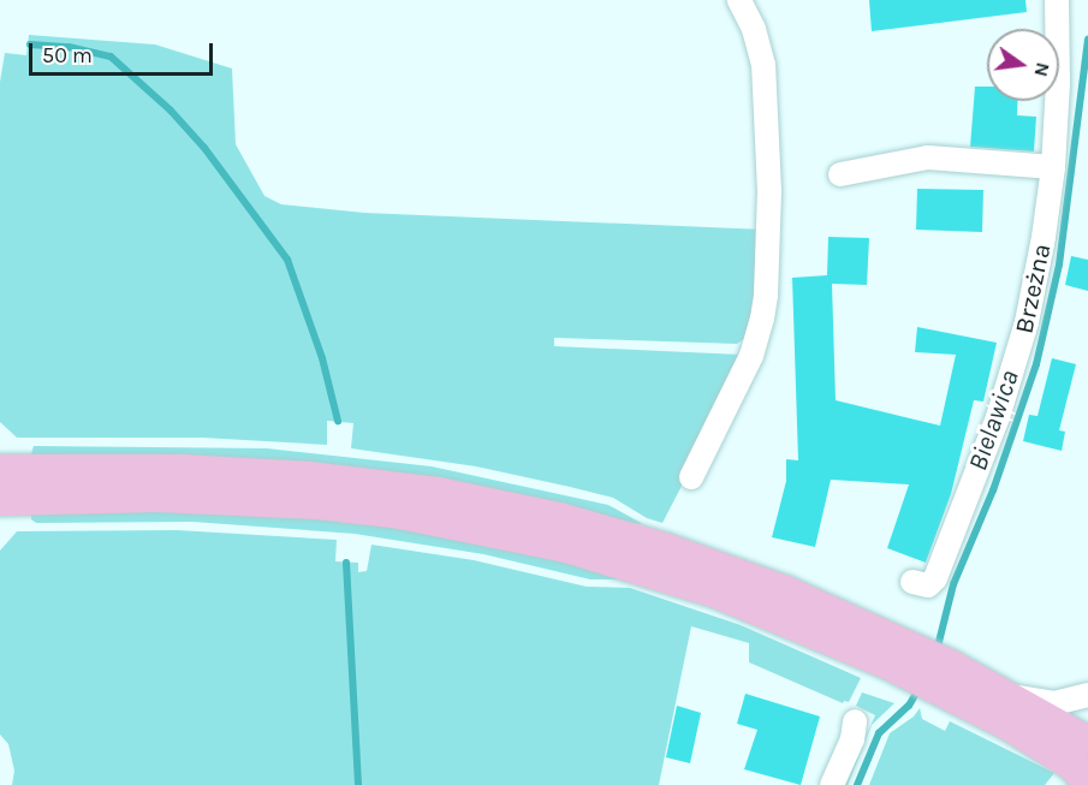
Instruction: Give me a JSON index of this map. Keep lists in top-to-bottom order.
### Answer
{
  "streets": {
    "street": ["Brzeżna"]
  },
  "water": ["Bielawica"],
  "scale_bar": "50 m",
  "north": "right"
}
